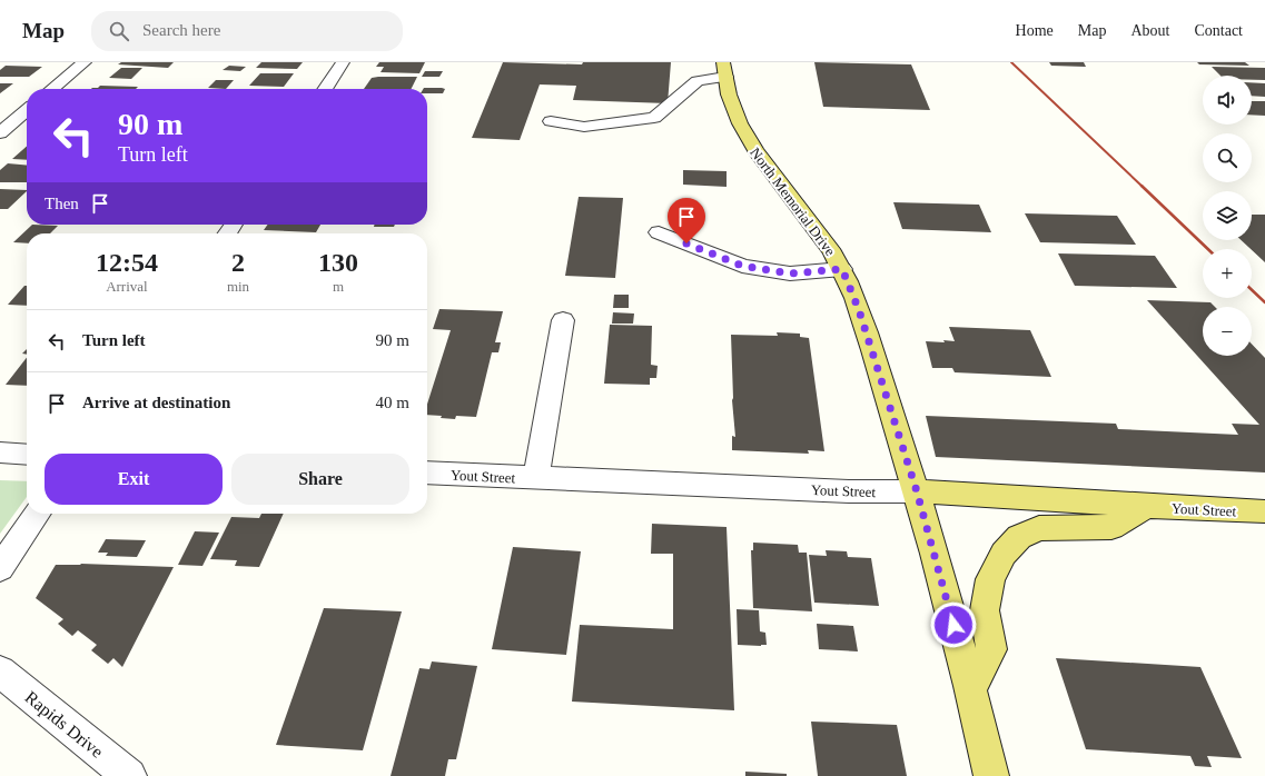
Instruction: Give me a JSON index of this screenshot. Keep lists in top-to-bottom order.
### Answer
{
  "streets": {
    "main road": ["North Memorial Drive", "Yout Street"],
    "street": ["Rapids Drive"]
  },
  "crossings": [
    ["North Memorial Drive", "Yout Street"]
  ],
  "page": {
    "header": "Map",
    "search": "Search here",
    "nav": [
      "Home",
      "Map",
      "About",
      "Contact"
    ],
    "map_buttons": ["+", "−"],
    "turn": ["90 m", "Turn left"],
    "then": "Then",
    "eta": [
      "12:54",
      "Arrival",
      "2",
      "min",
      "130",
      "m"
    ],
    "list": [
      {
        "name": "Turn left",
        "value": "90 m"
      },
      {
        "name": "Arrive at destination",
        "value": "40 m"
      }
    ],
    "buttons": ["Exit", "Share"]
  }
}
